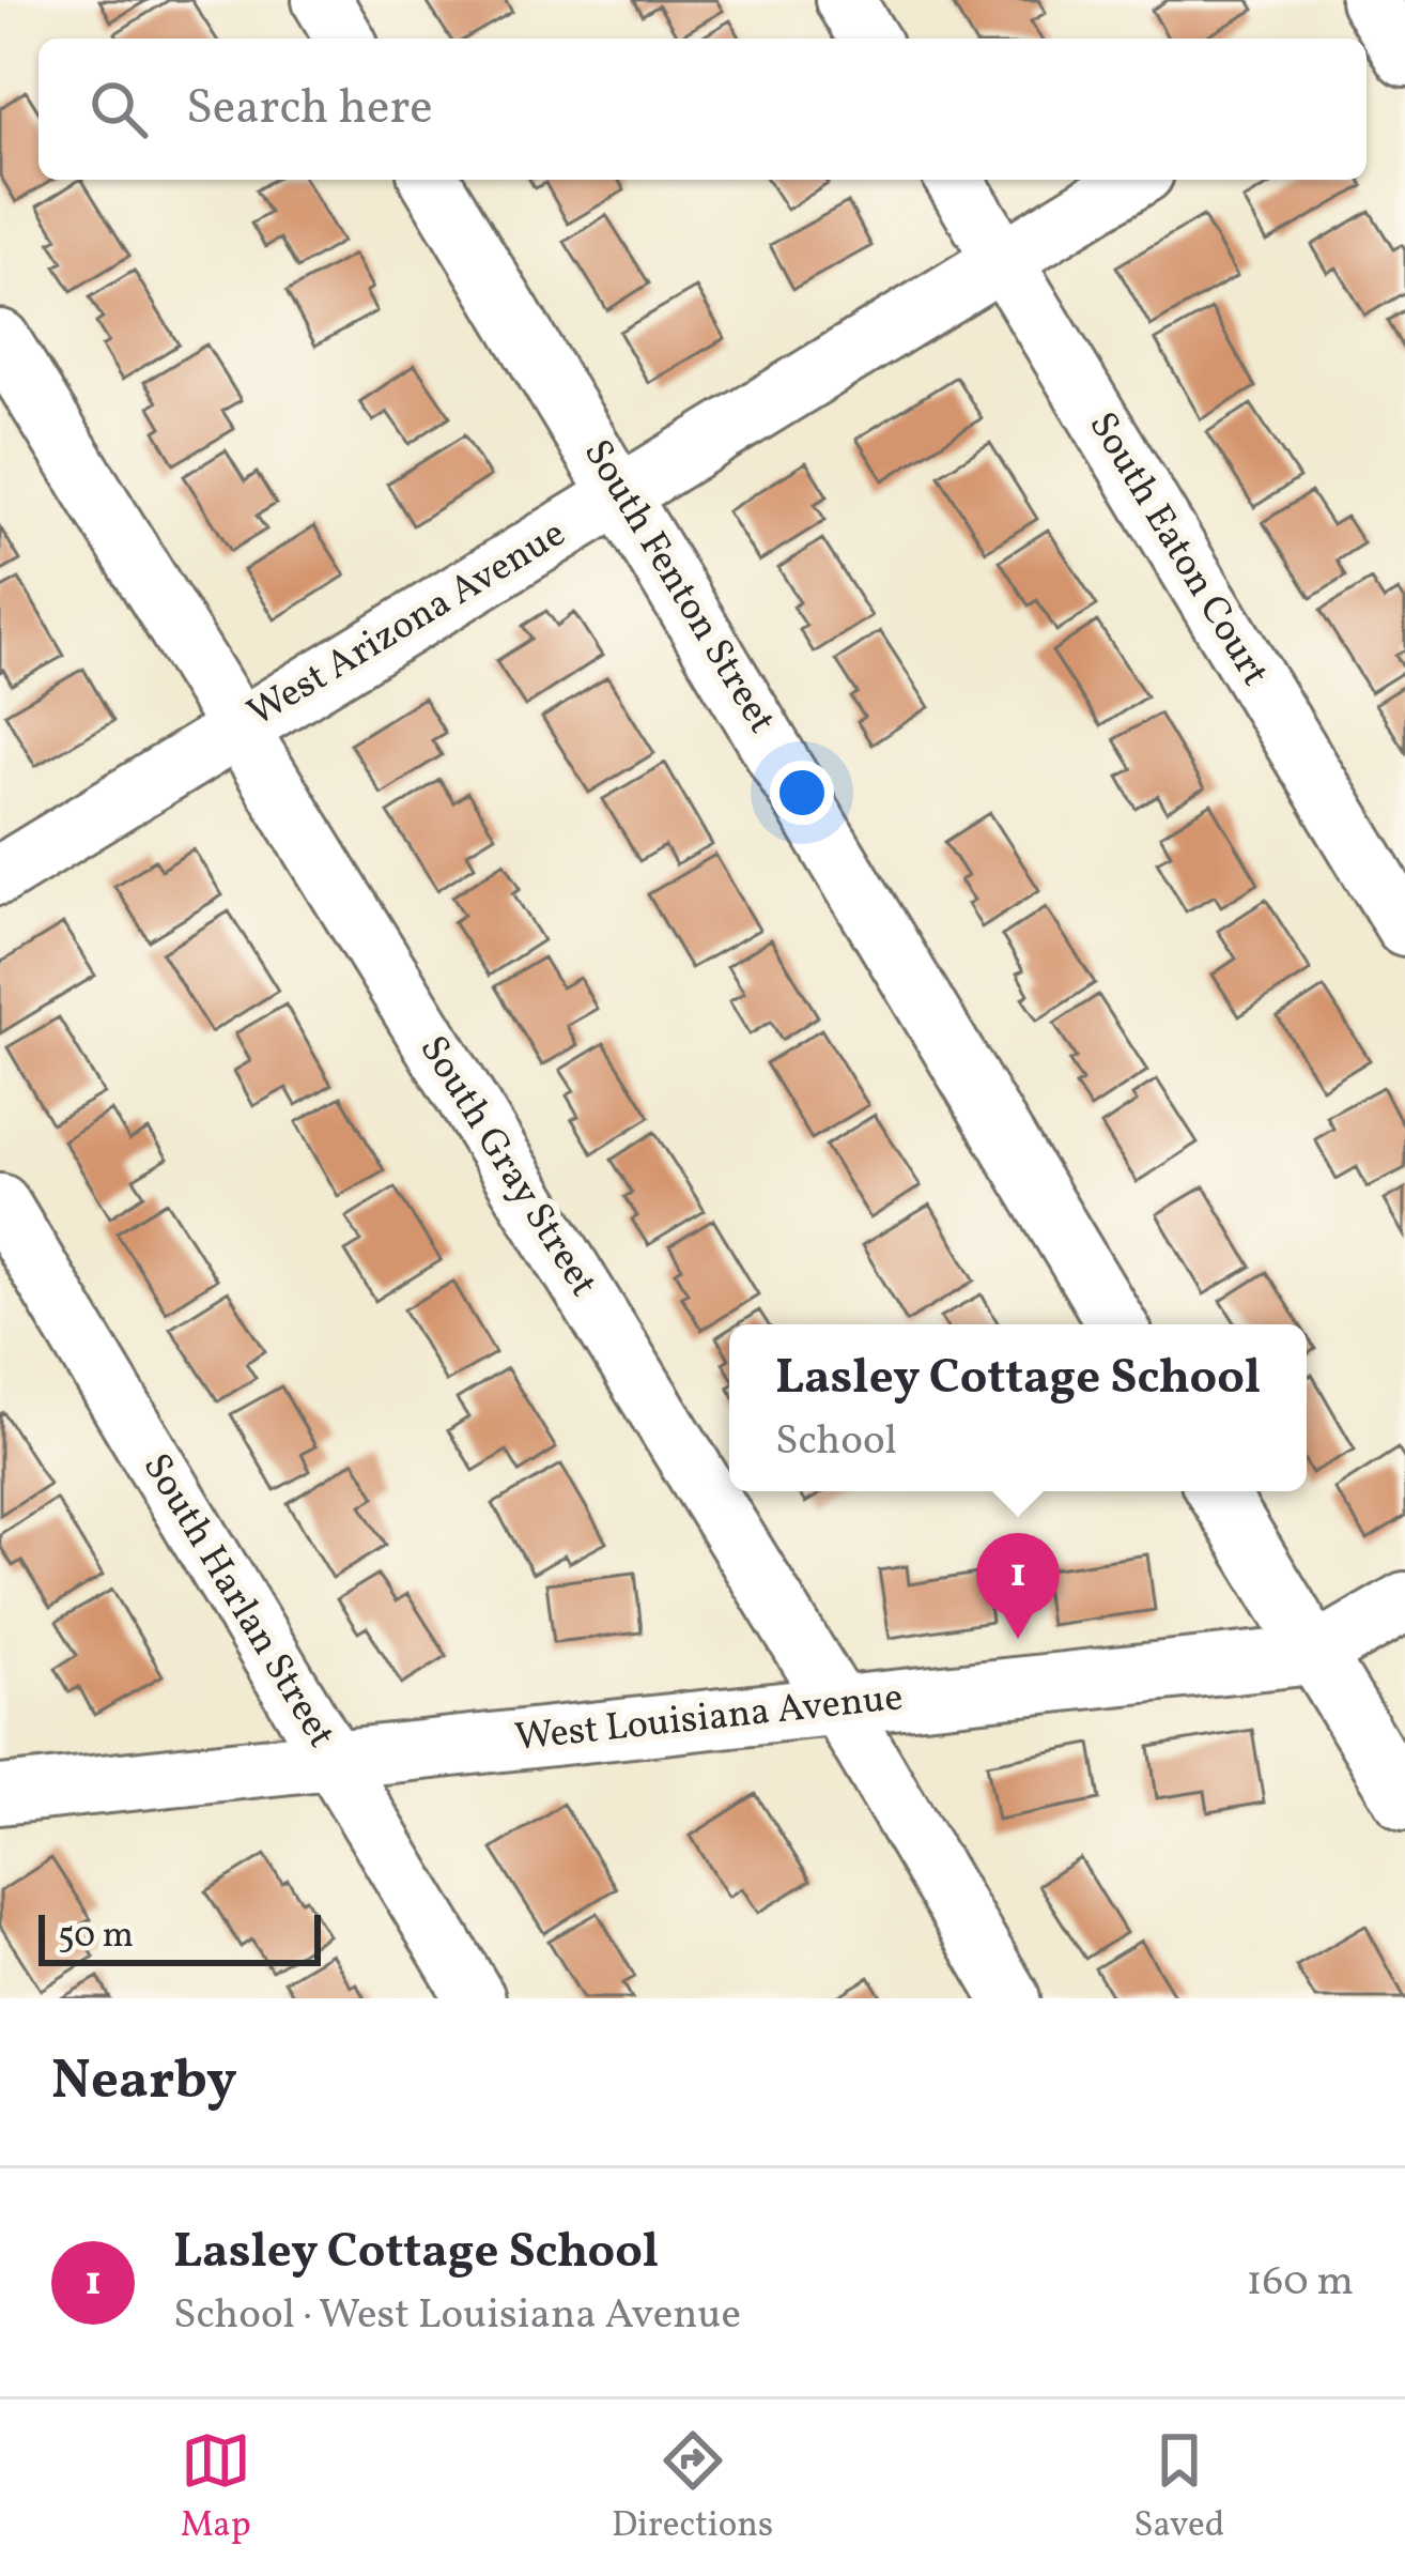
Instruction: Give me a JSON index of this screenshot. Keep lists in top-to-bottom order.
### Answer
{
  "streets": {
    "street": [
      "South Eaton Court",
      "South Fenton Street",
      "West Arizona Avenue",
      "South Gray Street",
      "South Harlan Street",
      "West Louisiana Avenue"
    ]
  },
  "crossings": [
    ["South Eaton Court", "West Arizona Avenue"],
    ["South Fenton Street", "West Arizona Avenue"],
    ["West Arizona Avenue", "South Gray Street"],
    ["South Gray Street", "West Louisiana Avenue"],
    ["South Harlan Street", "West Louisiana Avenue"]
  ],
  "scale_bar": "50 m",
  "page": {
    "search": "Search here",
    "popup": ["Lasley Cottage School", "School"],
    "pins": "1",
    "scale": "50 m",
    "heading": "Nearby",
    "list": [
      {
        "mark": "1",
        "name": "Lasley Cottage School",
        "note": "School · West Louisiana Avenue",
        "value": "160 m"
      }
    ],
    "nav": ["Map", "Directions", "Saved"]
  }
}
